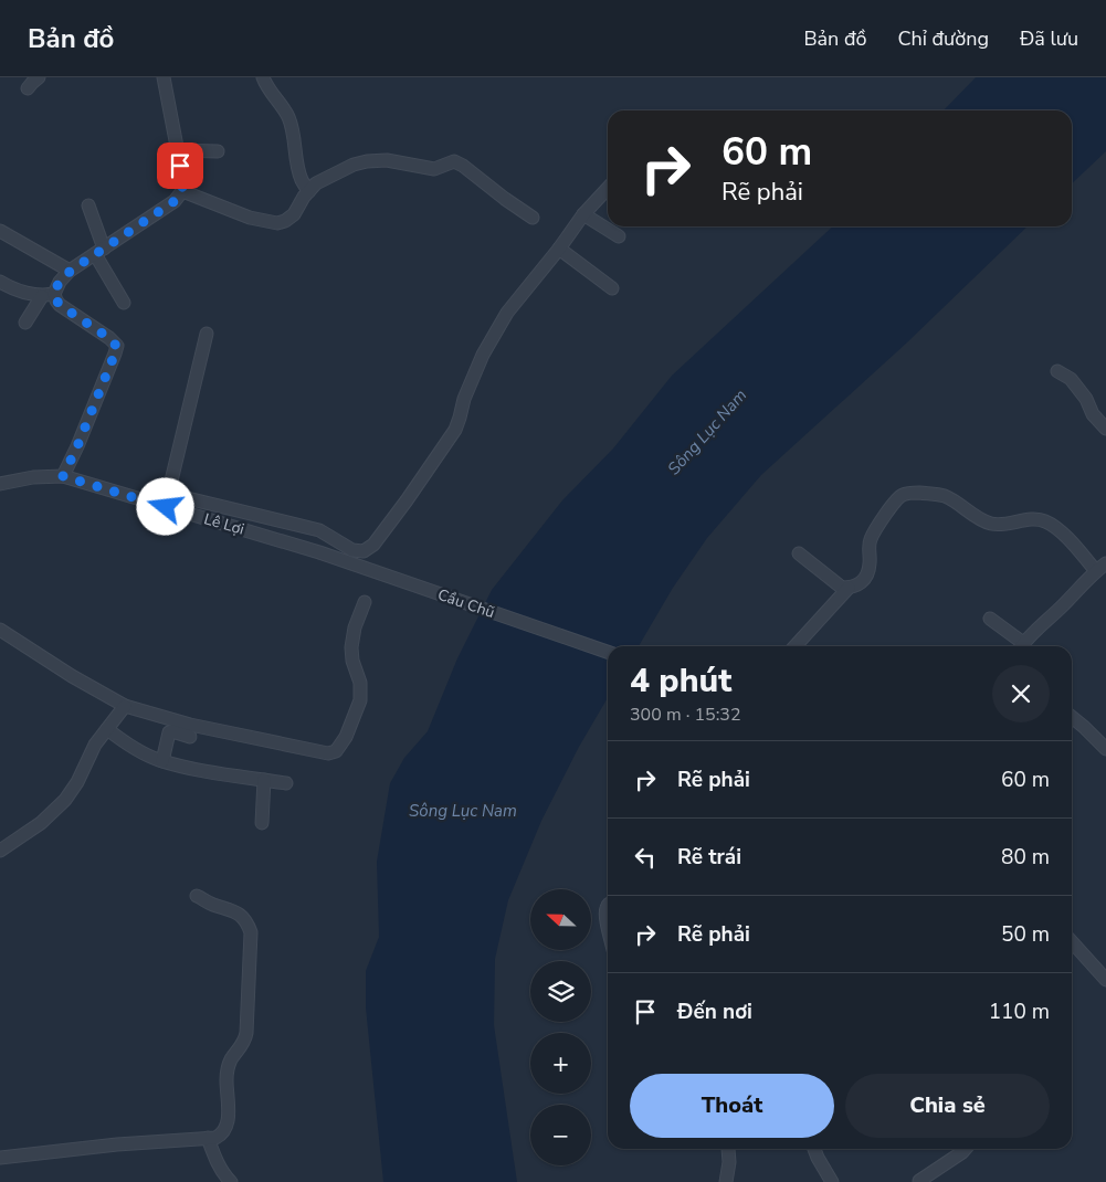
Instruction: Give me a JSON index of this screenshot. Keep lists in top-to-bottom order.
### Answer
{
  "streets": {
    "street": ["Lê Lợi", "Cầu Chũ"]
  },
  "crossings": [
    ["Lê Lợi", "Cầu Chũ"]
  ],
  "water": ["Sông Lục Nam"],
  "north": "left",
  "page": {
    "header": "Bản đồ",
    "nav": ["Bản đồ", "Chỉ đường", "Đã lưu"],
    "turn": ["60 m", "Rẽ phải"],
    "heading": ["4 phút", "300 m · 15:32"],
    "list": [
      {
        "name": "Rẽ phải",
        "value": "60 m"
      },
      {
        "name": "Rẽ trái",
        "value": "80 m"
      },
      {
        "name": "Rẽ phải",
        "value": "50 m"
      },
      {
        "name": "Đến nơi",
        "value": "110 m"
      }
    ],
    "map_buttons": ["+", "−"],
    "buttons": ["Thoát", "Chia sẻ"]
  }
}
